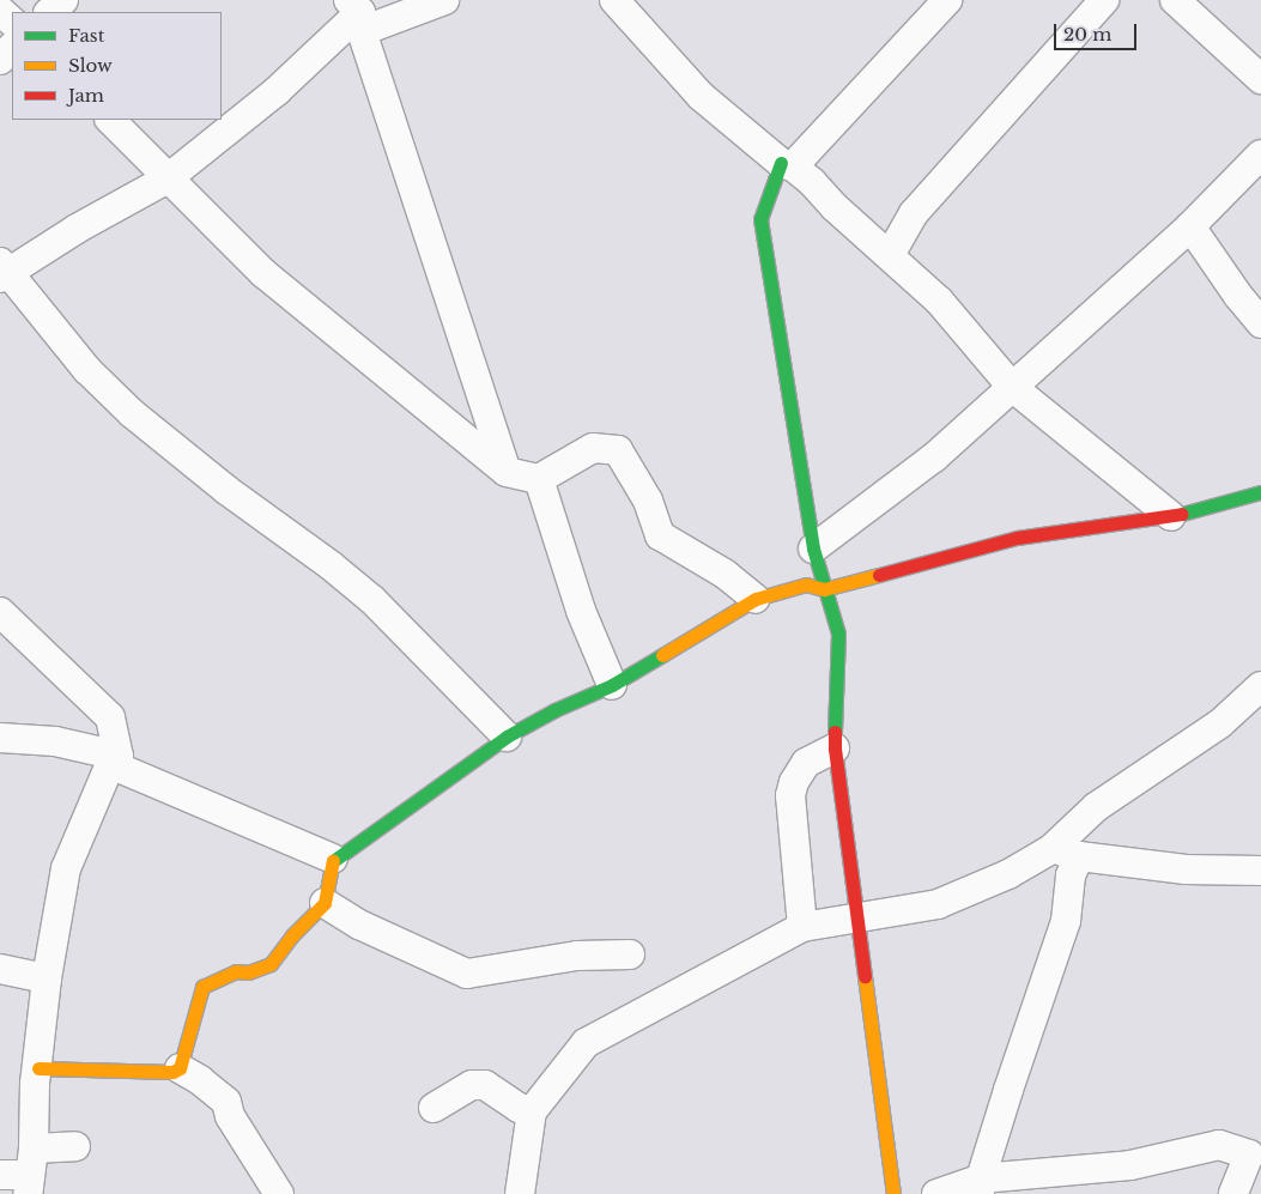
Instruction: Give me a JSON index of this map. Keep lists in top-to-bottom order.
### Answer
{
  "legend": ["Fast", "Slow", "Jam"],
  "scale_bar": "20 m"
}
